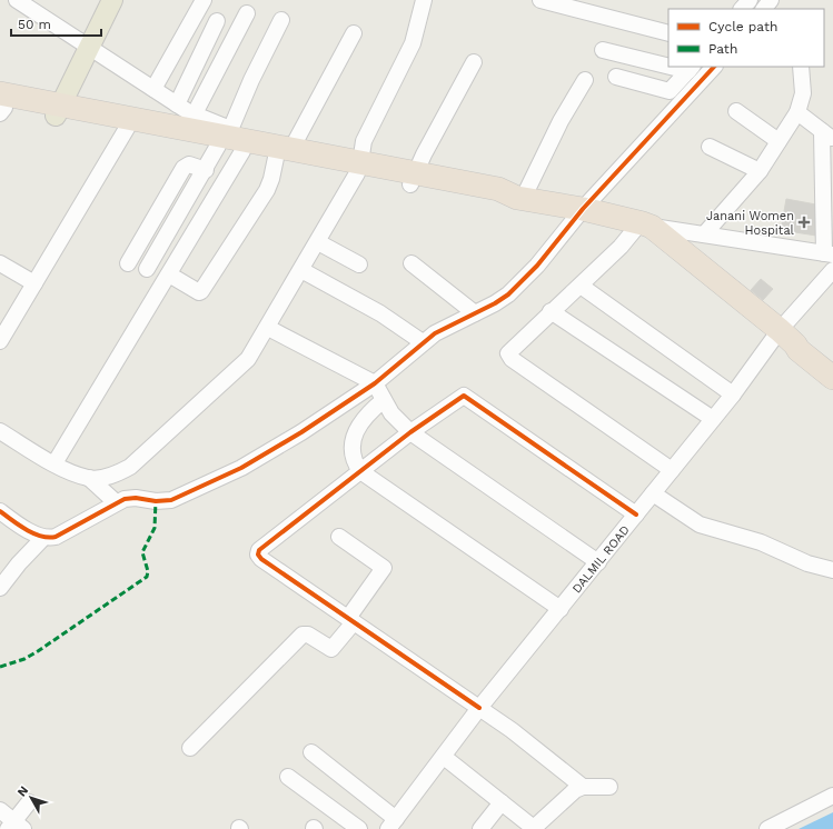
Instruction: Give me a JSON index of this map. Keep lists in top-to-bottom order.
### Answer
{
  "streets": {
    "street": ["DALMIL ROAD"]
  },
  "places": {
    "health": ["Janani Women Hospital"]
  },
  "legend": ["Cycle path", "Path"],
  "scale_bar": "50 m",
  "north": "top left"
}
